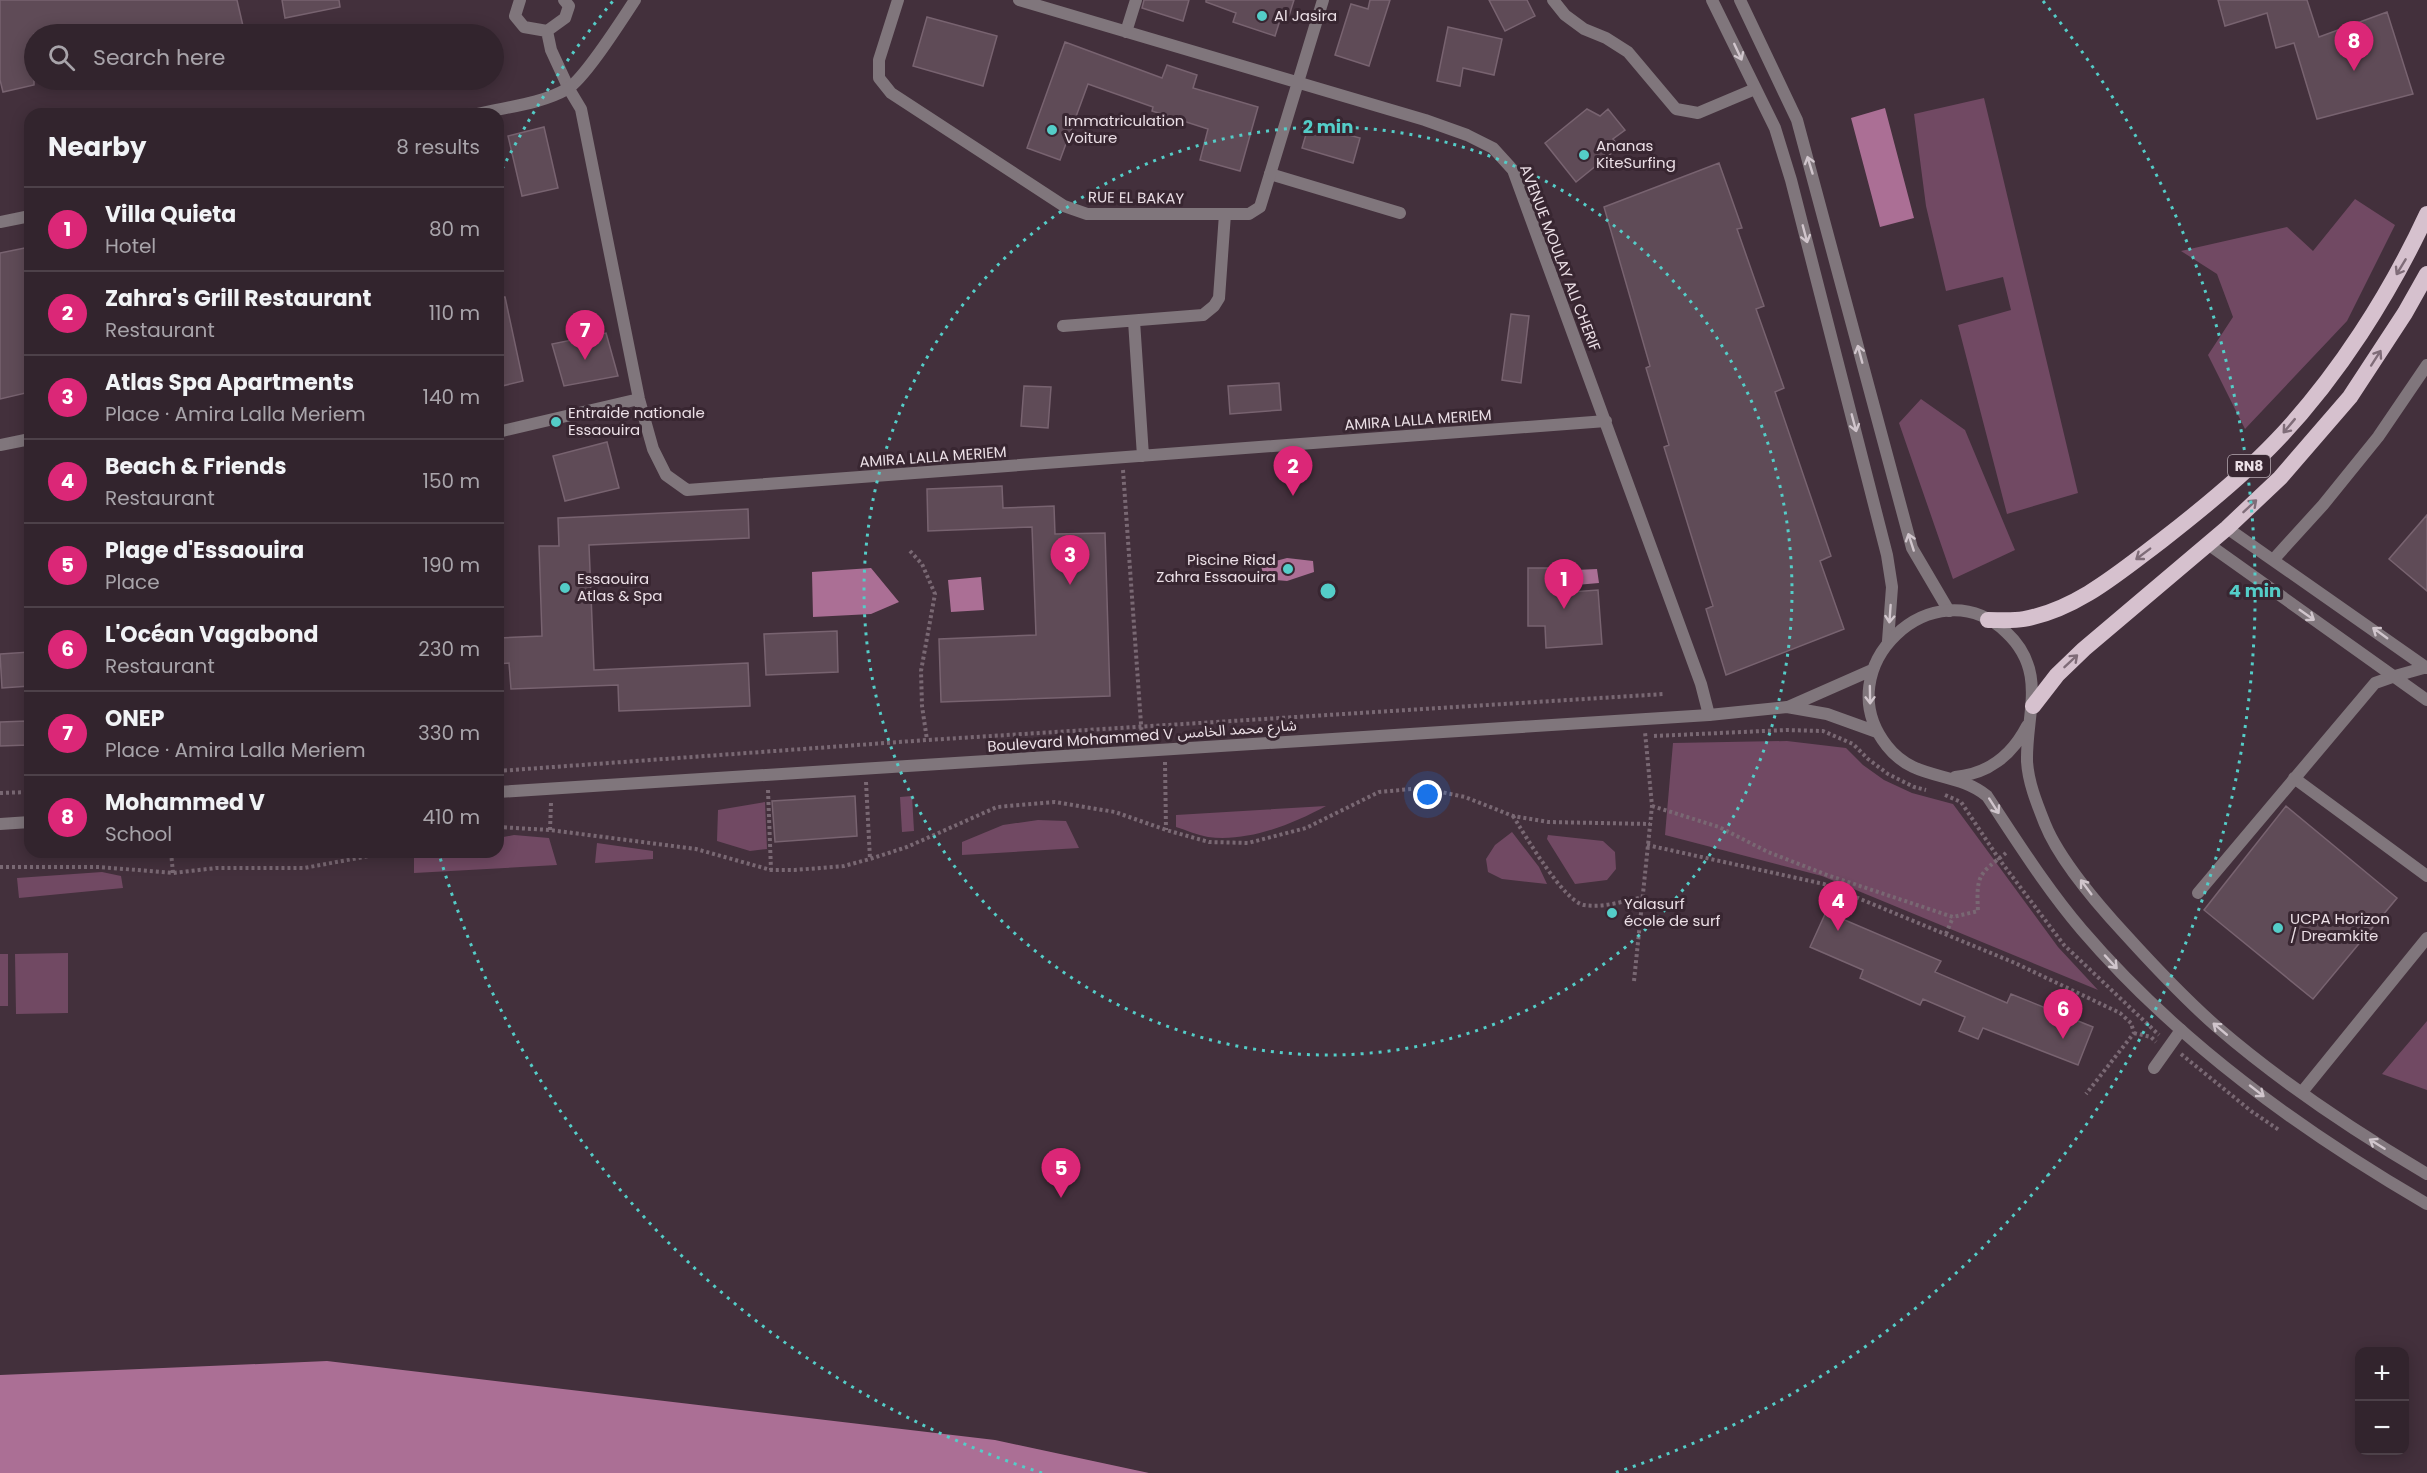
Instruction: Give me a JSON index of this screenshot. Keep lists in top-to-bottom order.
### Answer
{
  "streets": {
    "highway": ["RN8"],
    "street": [
      "RUE EL BAKAY",
      "AVENUE MOULAY ALI CHERIF",
      "AMIRA LALLA MERIEM",
      "Boulevard Mohammed V شارع محمد الخامس"
    ]
  },
  "crossings": [
    ["RUE EL BAKAY", "AVENUE MOULAY ALI CHERIF"],
    ["AVENUE MOULAY ALI CHERIF", "AMIRA LALLA MERIEM"],
    ["AVENUE MOULAY ALI CHERIF", "Boulevard Mohammed V شارع محمد الخامس"]
  ],
  "places": [
    "Al Jasira",
    "Immatriculation Voiture",
    "Ananas KiteSurfing",
    "Entraide nationale Essaouira",
    "Piscine Riad Zahra Essaouira",
    "Essaouira Atlas & Spa",
    "Yalasurf école de surf",
    "UCPA Horizon / Dreamkite"
  ],
  "page": {
    "pins": [
      "8",
      "7",
      "2",
      "3",
      "1",
      "4",
      "6",
      "5"
    ],
    "search": "Search here",
    "heading": ["Nearby", "8 results"],
    "list": [
      {
        "mark": "1",
        "name": "Villa Quieta",
        "note": "Hotel",
        "value": "80 m"
      },
      {
        "mark": "2",
        "name": "Zahra's Grill Restaurant",
        "note": "Restaurant",
        "value": "110 m"
      },
      {
        "mark": "3",
        "name": "Atlas Spa Apartments",
        "note": "Place · Amira Lalla Meriem",
        "value": "140 m"
      },
      {
        "mark": "4",
        "name": "Beach & Friends",
        "note": "Restaurant",
        "value": "150 m"
      },
      {
        "mark": "5",
        "name": "Plage d'Essaouira",
        "note": "Place",
        "value": "190 m"
      },
      {
        "mark": "6",
        "name": "L'Océan Vagabond",
        "note": "Restaurant",
        "value": "230 m"
      },
      {
        "mark": "7",
        "name": "ONEP",
        "note": "Place · Amira Lalla Meriem",
        "value": "330 m"
      },
      {
        "mark": "8",
        "name": "Mohammed V",
        "note": "School",
        "value": "410 m"
      }
    ],
    "map_buttons": ["+", "−"]
  },
  "rings": ["2 min", "4 min"]
}
